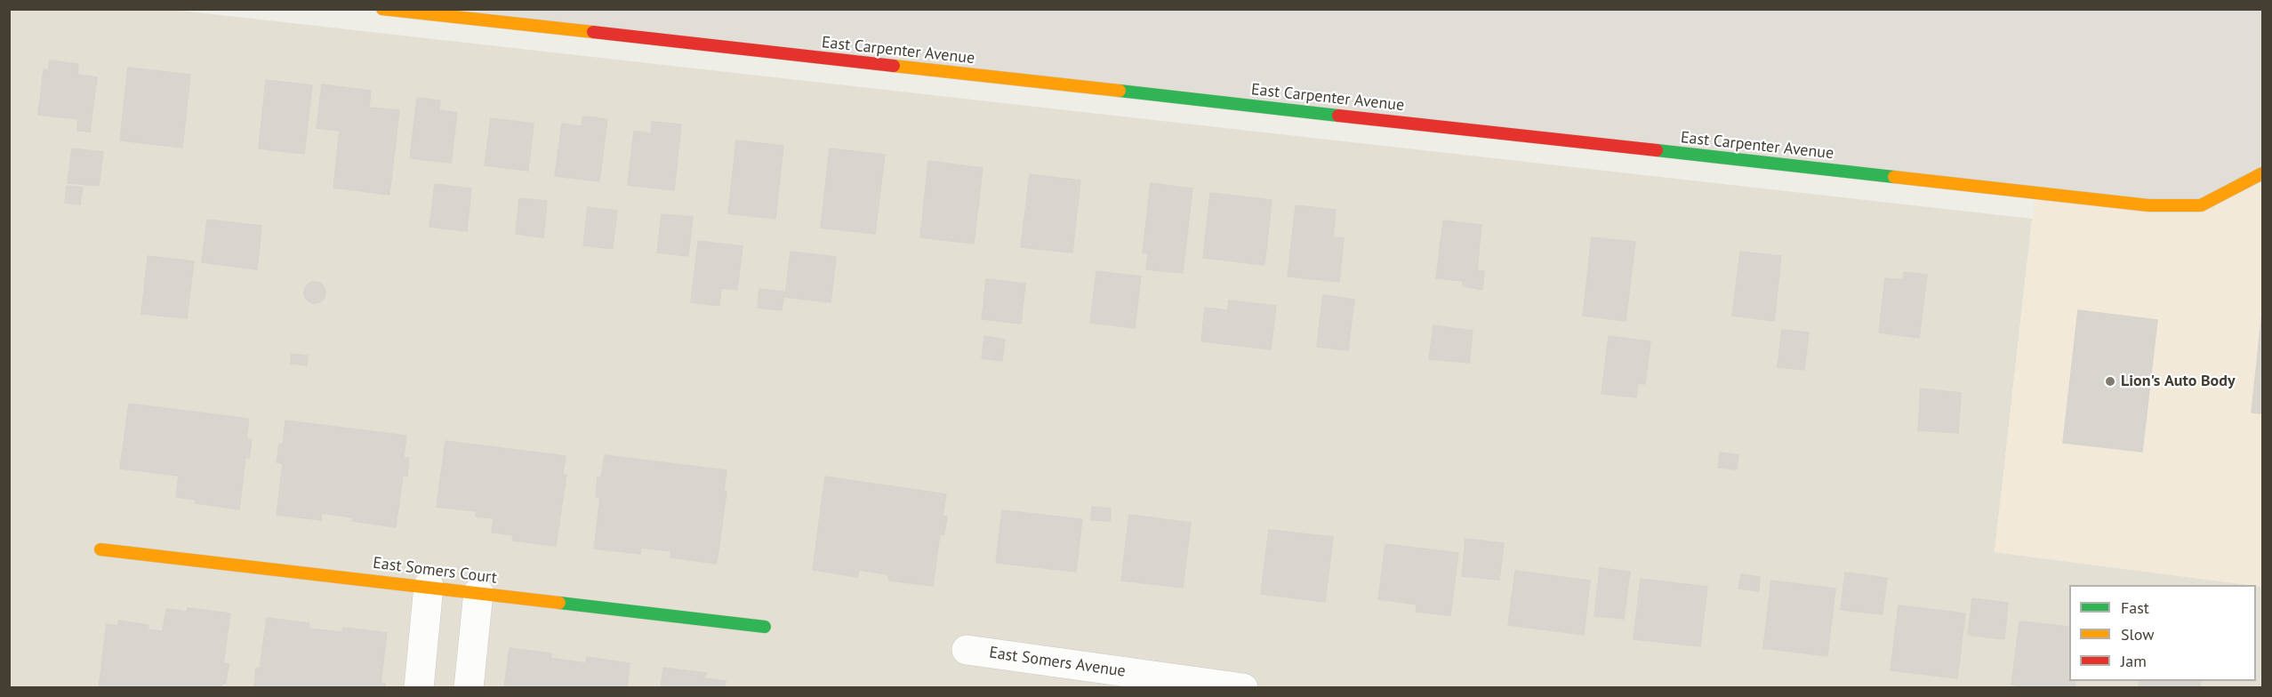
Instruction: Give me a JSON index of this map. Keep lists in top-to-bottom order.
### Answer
{
  "streets": {
    "street": ["East Carpenter Avenue", "East Somers Court", "East Somers Avenue"]
  },
  "places": ["Lion's Auto Body"],
  "legend": ["Fast", "Slow", "Jam"]
}
